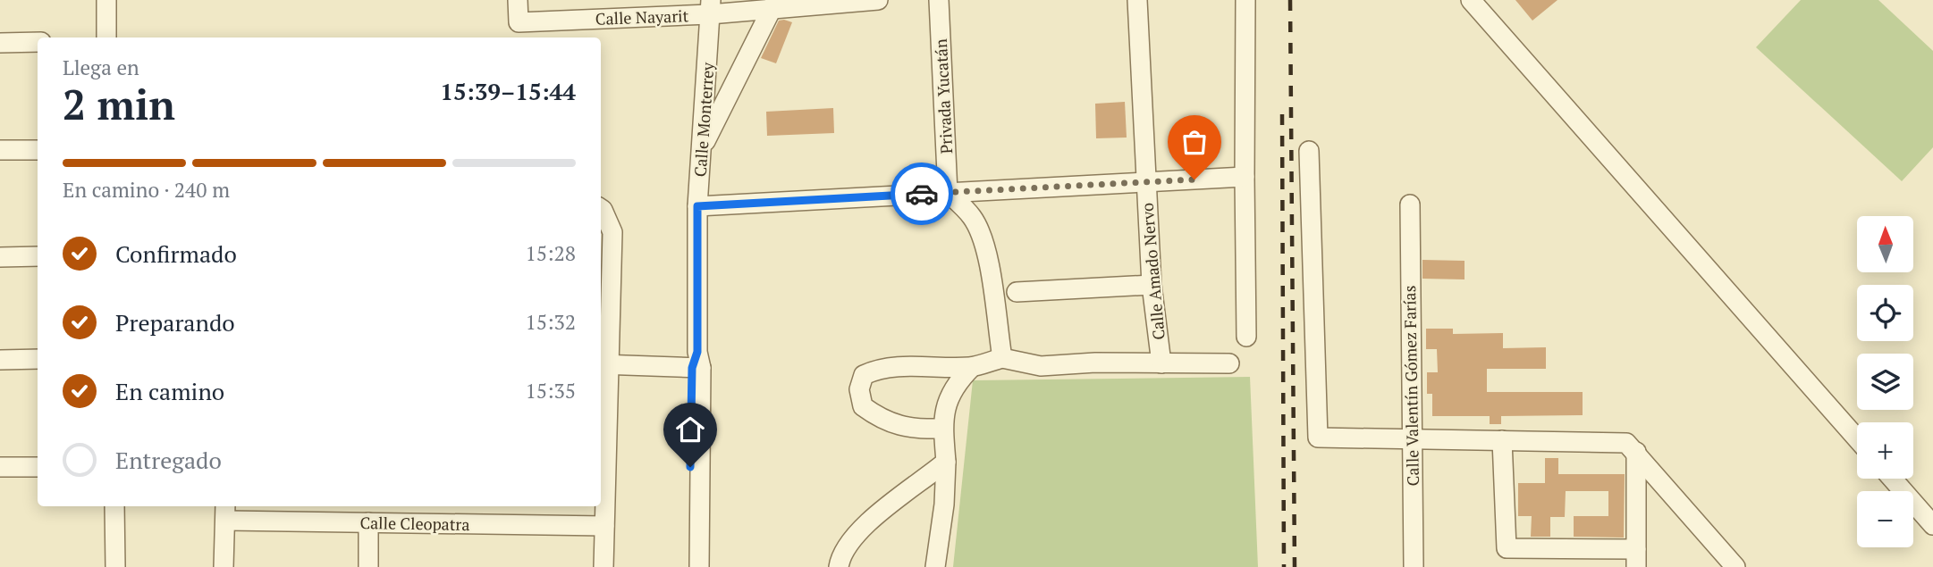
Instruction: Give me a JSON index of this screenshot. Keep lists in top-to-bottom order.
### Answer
{
  "streets": {
    "street": [
      "Calle Nayarit",
      "Privada Yucatán",
      "Calle Monterrey",
      "Calle Amado Nervo",
      "Calle Valentín Gómez Farías",
      "Calle Cleopatra"
    ]
  },
  "crossings": [
    ["Calle Nayarit", "Calle Monterrey"]
  ],
  "north": "top",
  "page": {
    "heading": ["2 min", "Llega en", "15:39–15:44"],
    "bar": "En camino · 240 m",
    "map_buttons": ["+", "−"],
    "list": [
      ["Confirmado", "15:28"],
      ["Preparando", "15:32"],
      ["En camino", "15:35"],
      "Entregado"
    ]
  }
}
